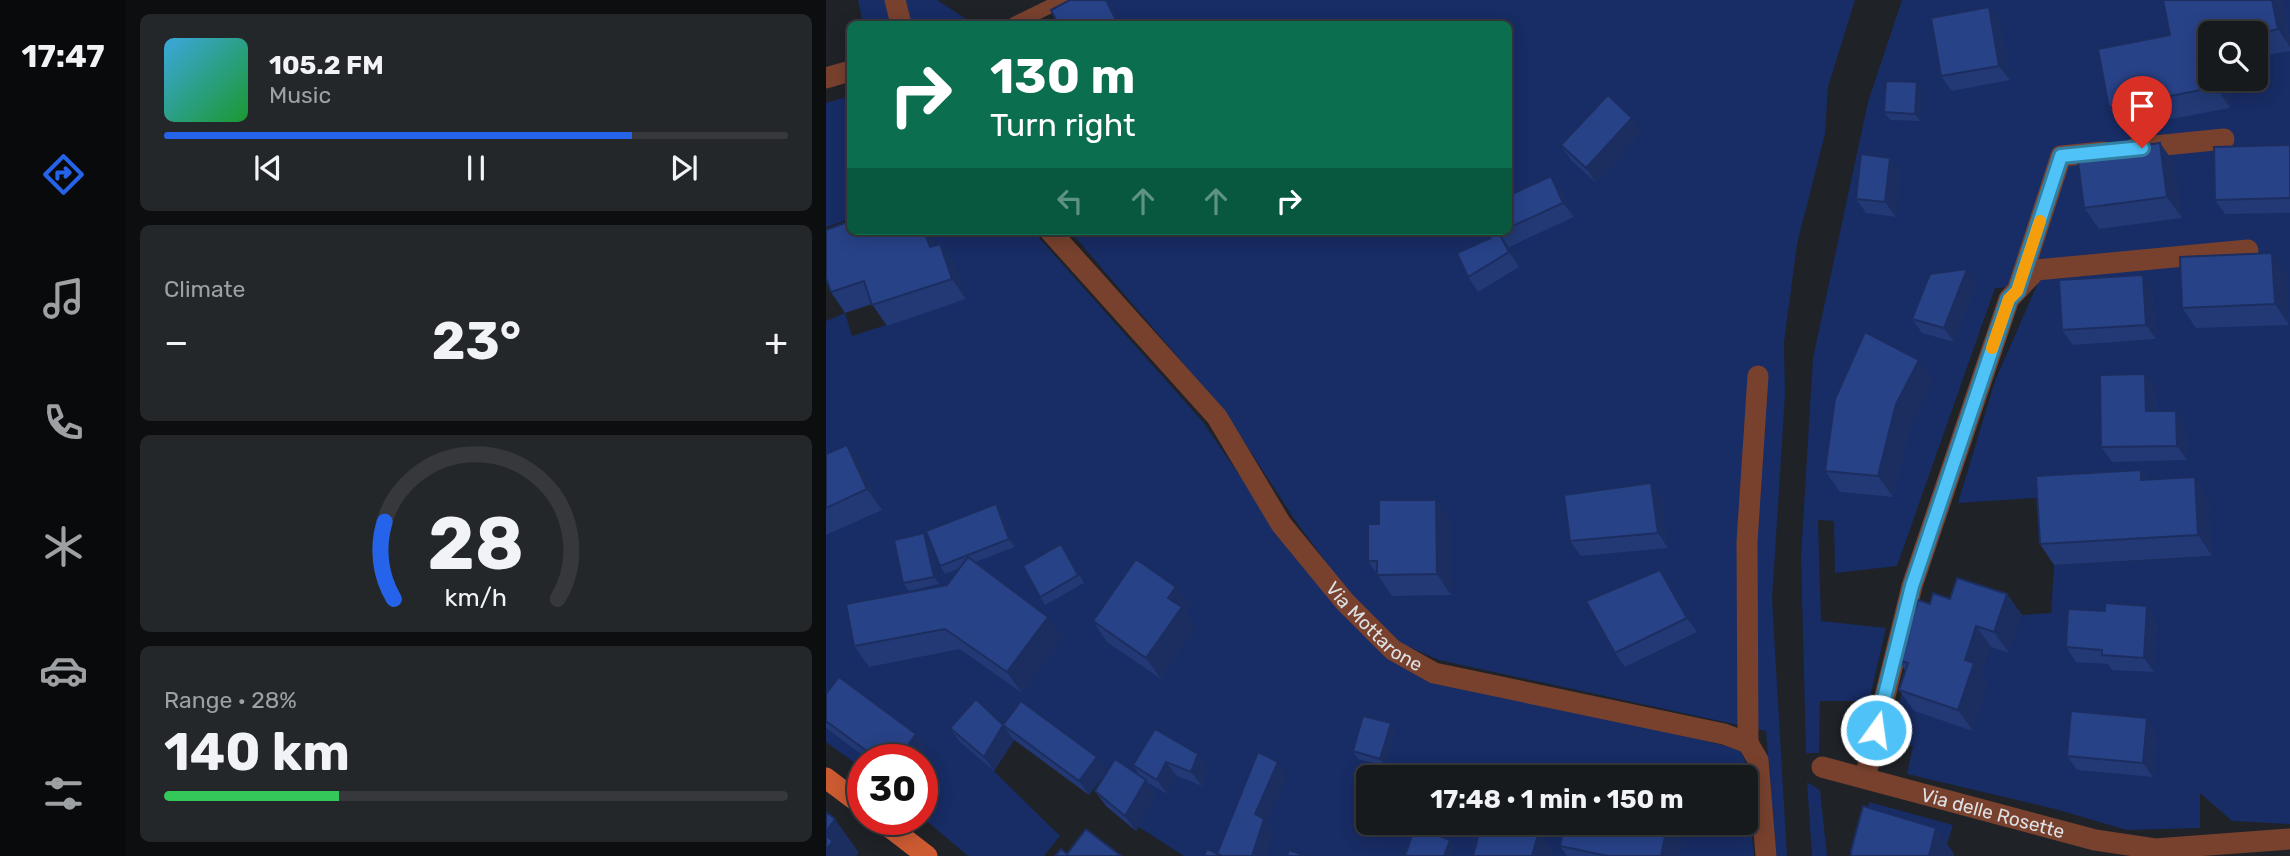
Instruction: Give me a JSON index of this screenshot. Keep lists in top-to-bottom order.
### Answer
{
  "streets": {
    "street": ["Via Mottarone", "Via delle Rosette"]
  },
  "page": {
    "tabs": "17:47",
    "turn": ["130 m", "Turn right"],
    "song": ["105.2 FM", "Music"],
    "tile": [
      "Climate",
      ["Range · 28%", "140 km"]
    ],
    "heat": ["−", "23°", "+"],
    "limit": "30",
    "trip": "17:48 · 1 min · 150 m",
    "gauge": ["28", "km/h"]
  }
}
